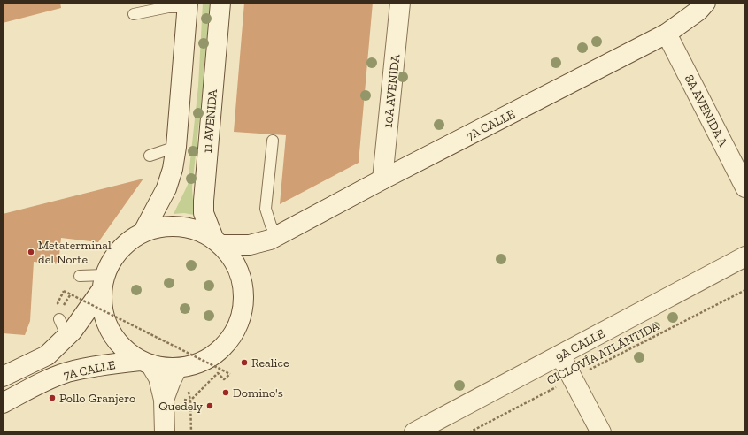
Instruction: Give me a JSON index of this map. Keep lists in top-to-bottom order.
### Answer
{
  "streets": {
    "main road": [
      "10A AVENIDA",
      "8A AVENIDA A",
      "11 AVENIDA",
      "7A CALLE",
      "9A CALLE"
    ],
    "path": ["CICLOVÍA ATLÁNTIDA"]
  },
  "crossings": [
    ["10A AVENIDA", "7A CALLE"],
    ["8A AVENIDA A", "7A CALLE"],
    ["11 AVENIDA", "7A CALLE"]
  ],
  "places": [
    "Metaterminal del Norte",
    "Realice",
    "Domino's",
    "Pollo Granjero",
    "Quedely"
  ]
}
